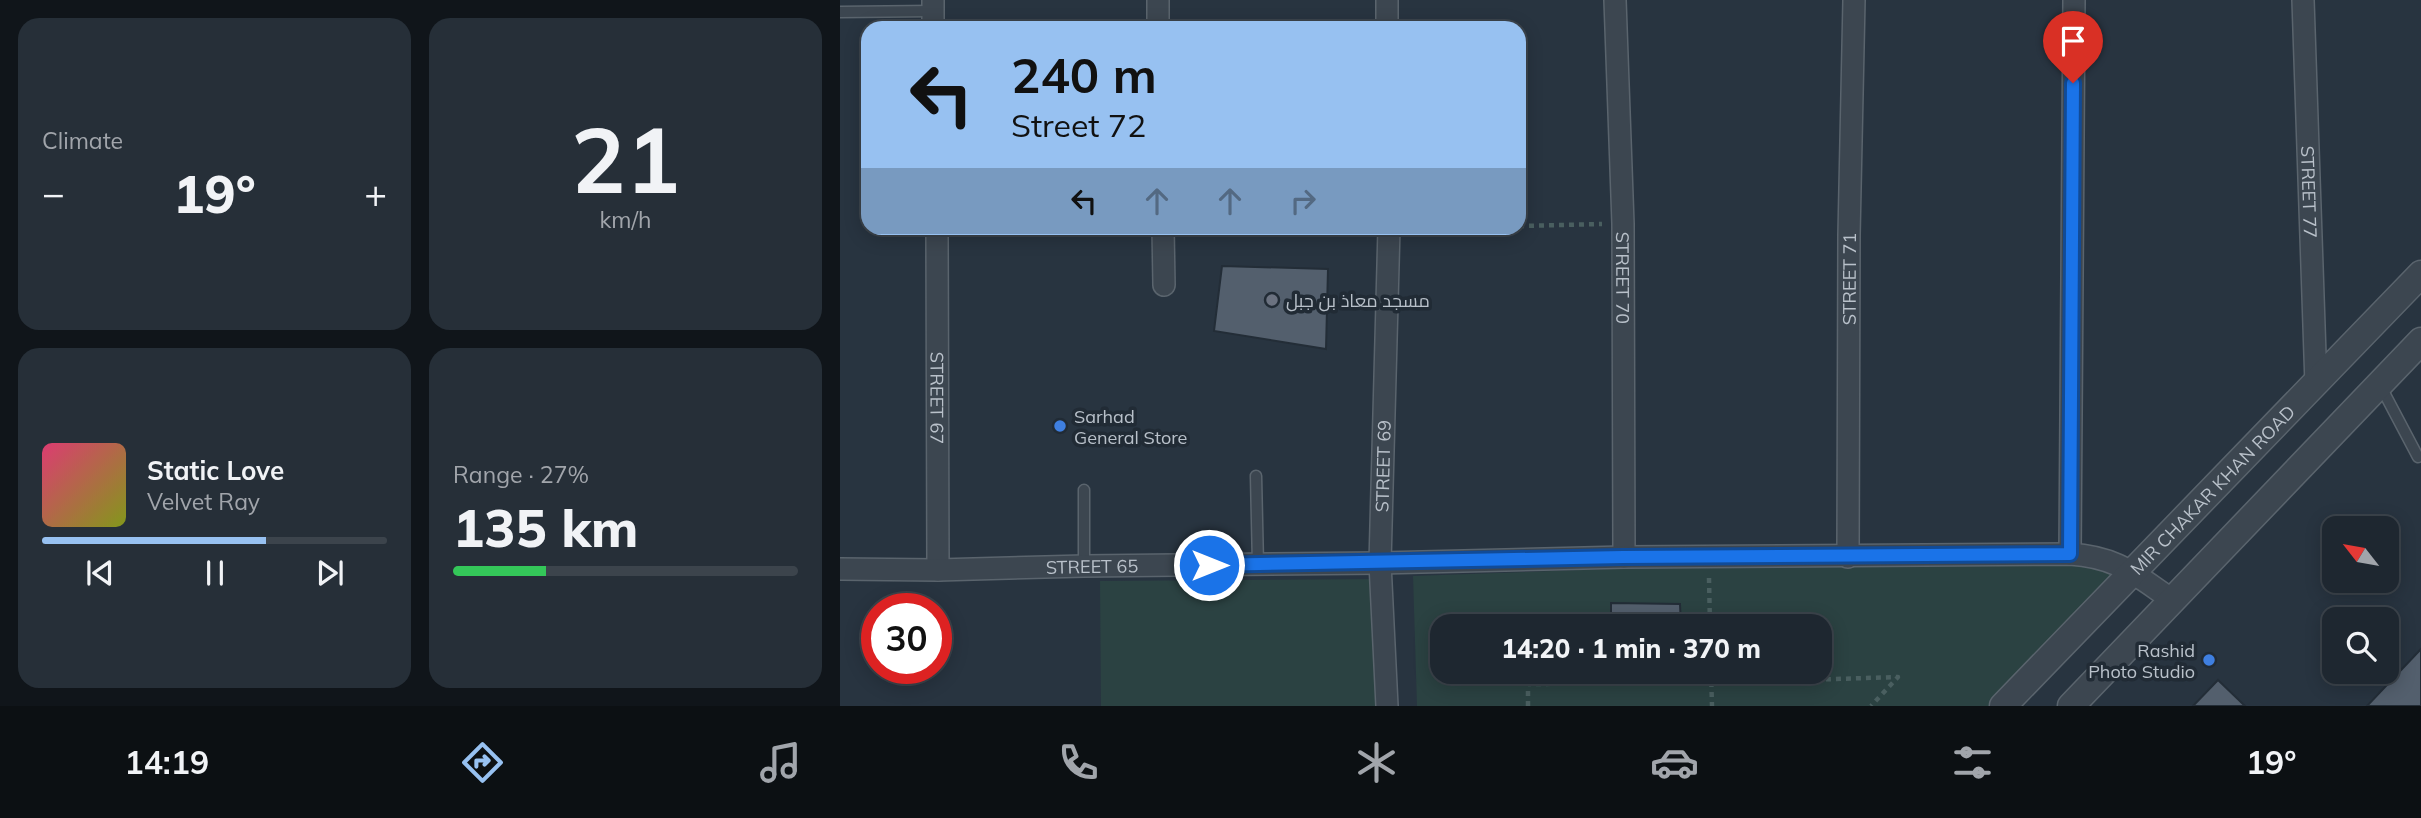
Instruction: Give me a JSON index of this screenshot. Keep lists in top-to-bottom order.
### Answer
{
  "streets": {
    "street": [
      "STREET 77",
      "STREET 70",
      "STREET 71",
      "STREET 67",
      "STREET 69",
      "MIR CHAKAR KHAN ROAD",
      "STREET 65"
    ]
  },
  "crossings": [
    ["STREET 77", "MIR CHAKAR KHAN ROAD"],
    ["STREET 70", "STREET 65"],
    ["STREET 71", "STREET 65"],
    ["STREET 67", "STREET 65"],
    ["STREET 69", "STREET 65"],
    ["MIR CHAKAR KHAN ROAD", "STREET 65"]
  ],
  "places": ["مسجد معاذ بن جبل", "Sarhad General Store", "Rashid Photo Studio"],
  "north": "top left",
  "page": {
    "tile": [
      "Climate",
      ["21", "km/h"],
      ["Range · 27%", "135 km"]
    ],
    "turn": ["240 m", "Street 72"],
    "heat": ["−", "19°", "+"],
    "song": ["Static Love", "Velvet Ray"],
    "limit": "30",
    "trip": "14:20 · 1 min · 370 m",
    "tabs": ["14:19", "19°"]
  }
}
